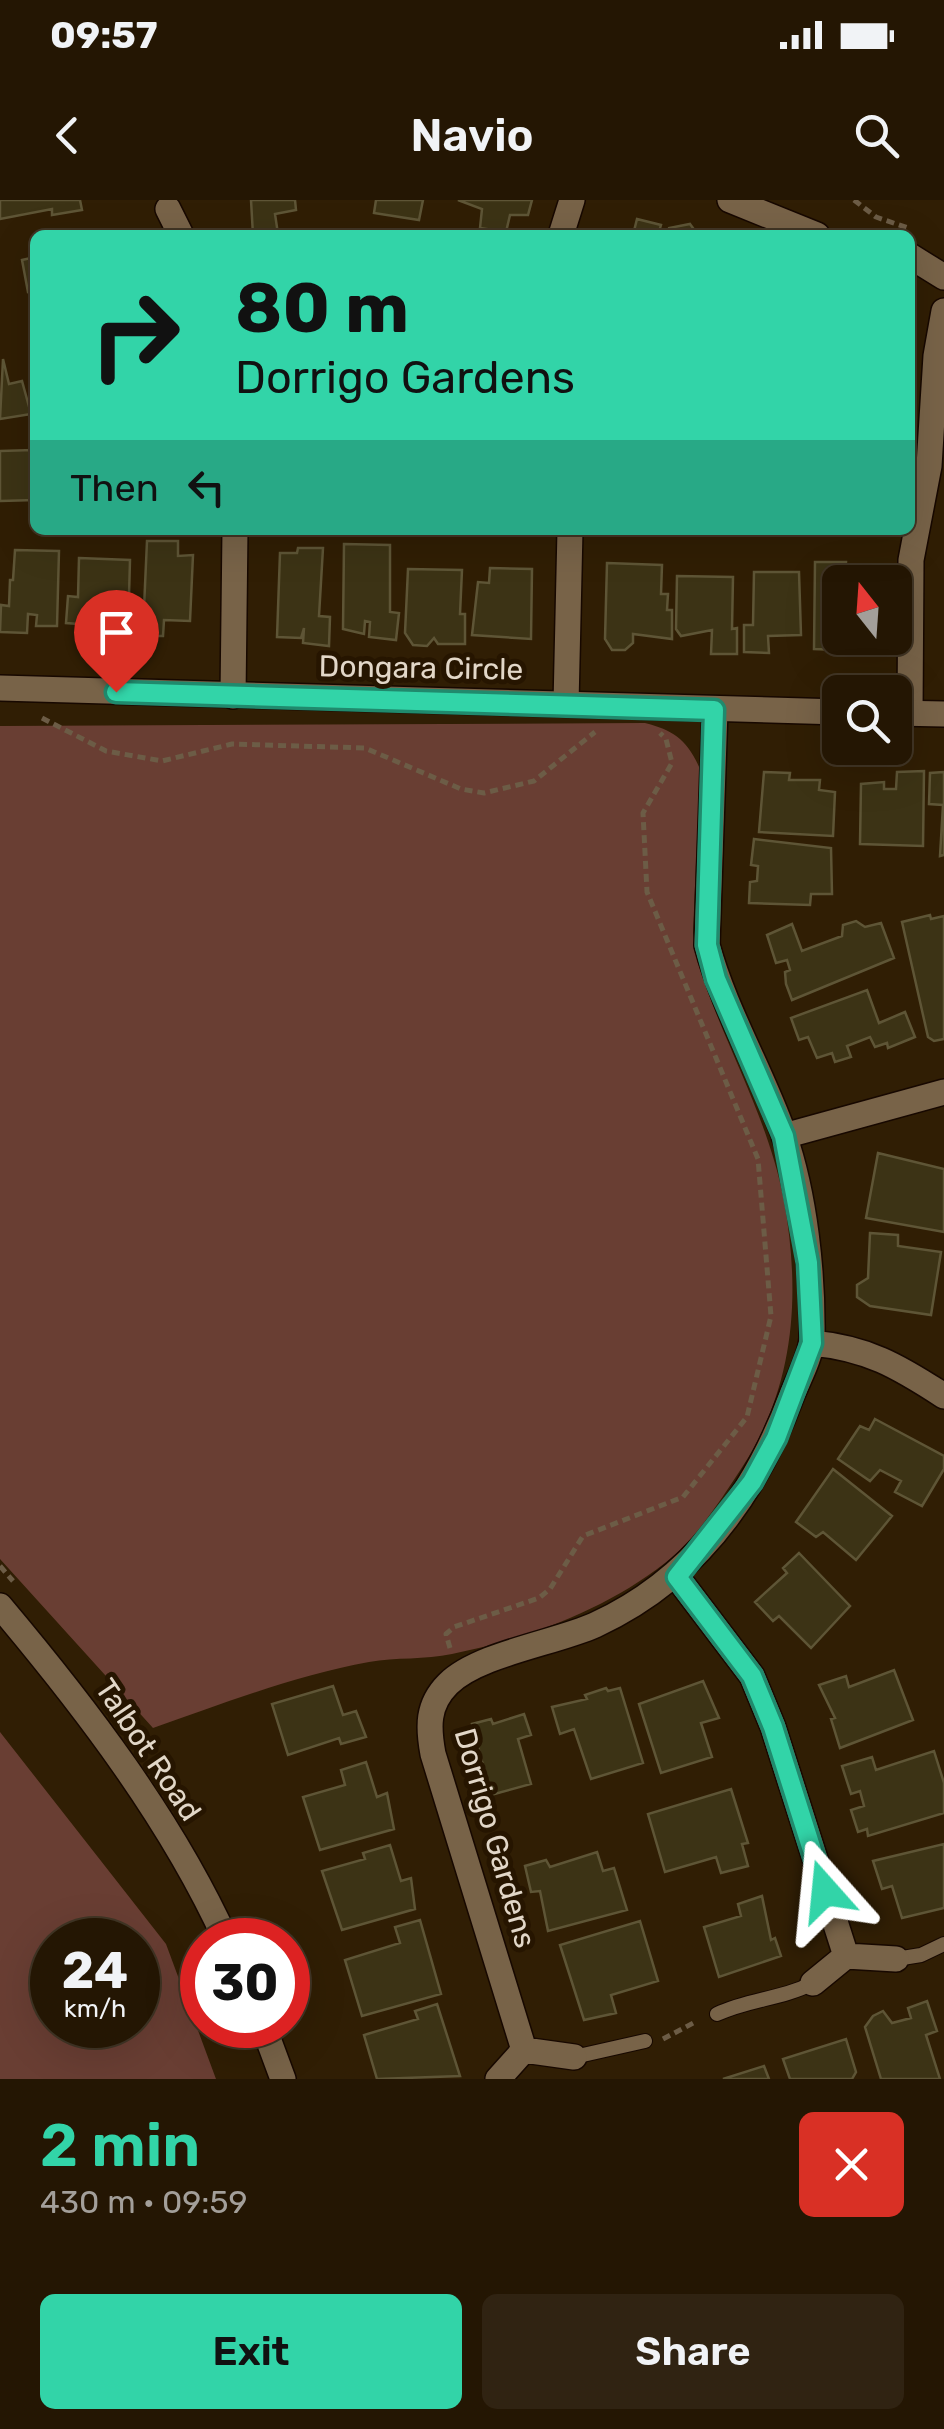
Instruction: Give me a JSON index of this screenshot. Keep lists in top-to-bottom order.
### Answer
{
  "streets": {
    "street": ["Dongara Circle", "Talbot Road", "Dorrigo Gardens"]
  },
  "crossings": [
    ["Dongara Circle", "Dorrigo Gardens"]
  ],
  "north": "top",
  "page": {
    "status": "09:57",
    "header": "Navio",
    "turn": ["80 m", "Dorrigo Gardens"],
    "then": "Then",
    "speed": "24 km/h",
    "limit": "30",
    "heading": ["2 min", "430 m · 09:59"],
    "buttons": ["Exit", "Share"]
  }
}
